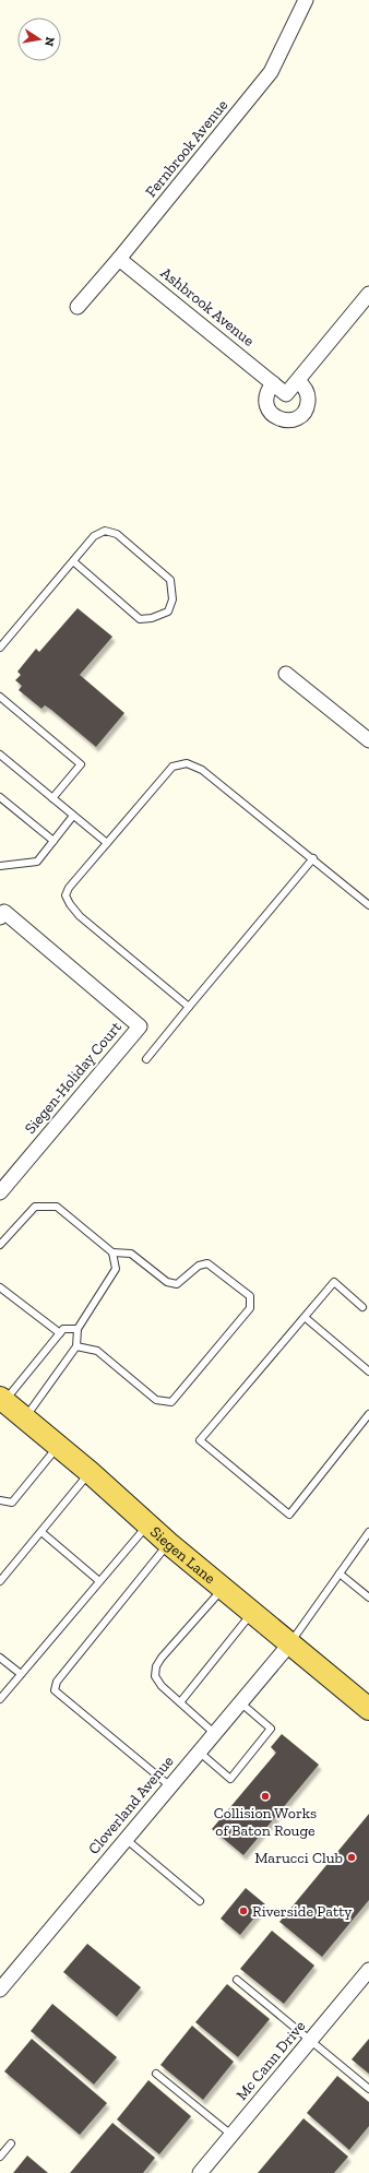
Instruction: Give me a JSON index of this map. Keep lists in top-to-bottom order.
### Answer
{
  "streets": {
    "main road": ["Siegen Lane"],
    "street": [
      "Fernbrook Avenue",
      "Ashbrook Avenue",
      "Siegen-Holiday Court",
      "Cloverland Avenue",
      "Mc Cann Drive"
    ]
  },
  "crossings": [
    ["Fernbrook Avenue", "Ashbrook Avenue"],
    ["Siegen Lane", "Cloverland Avenue"]
  ],
  "places": ["Collision Works of Baton Rouge", "Marucci Club", "Riverside Patty"],
  "north": "right"
}
